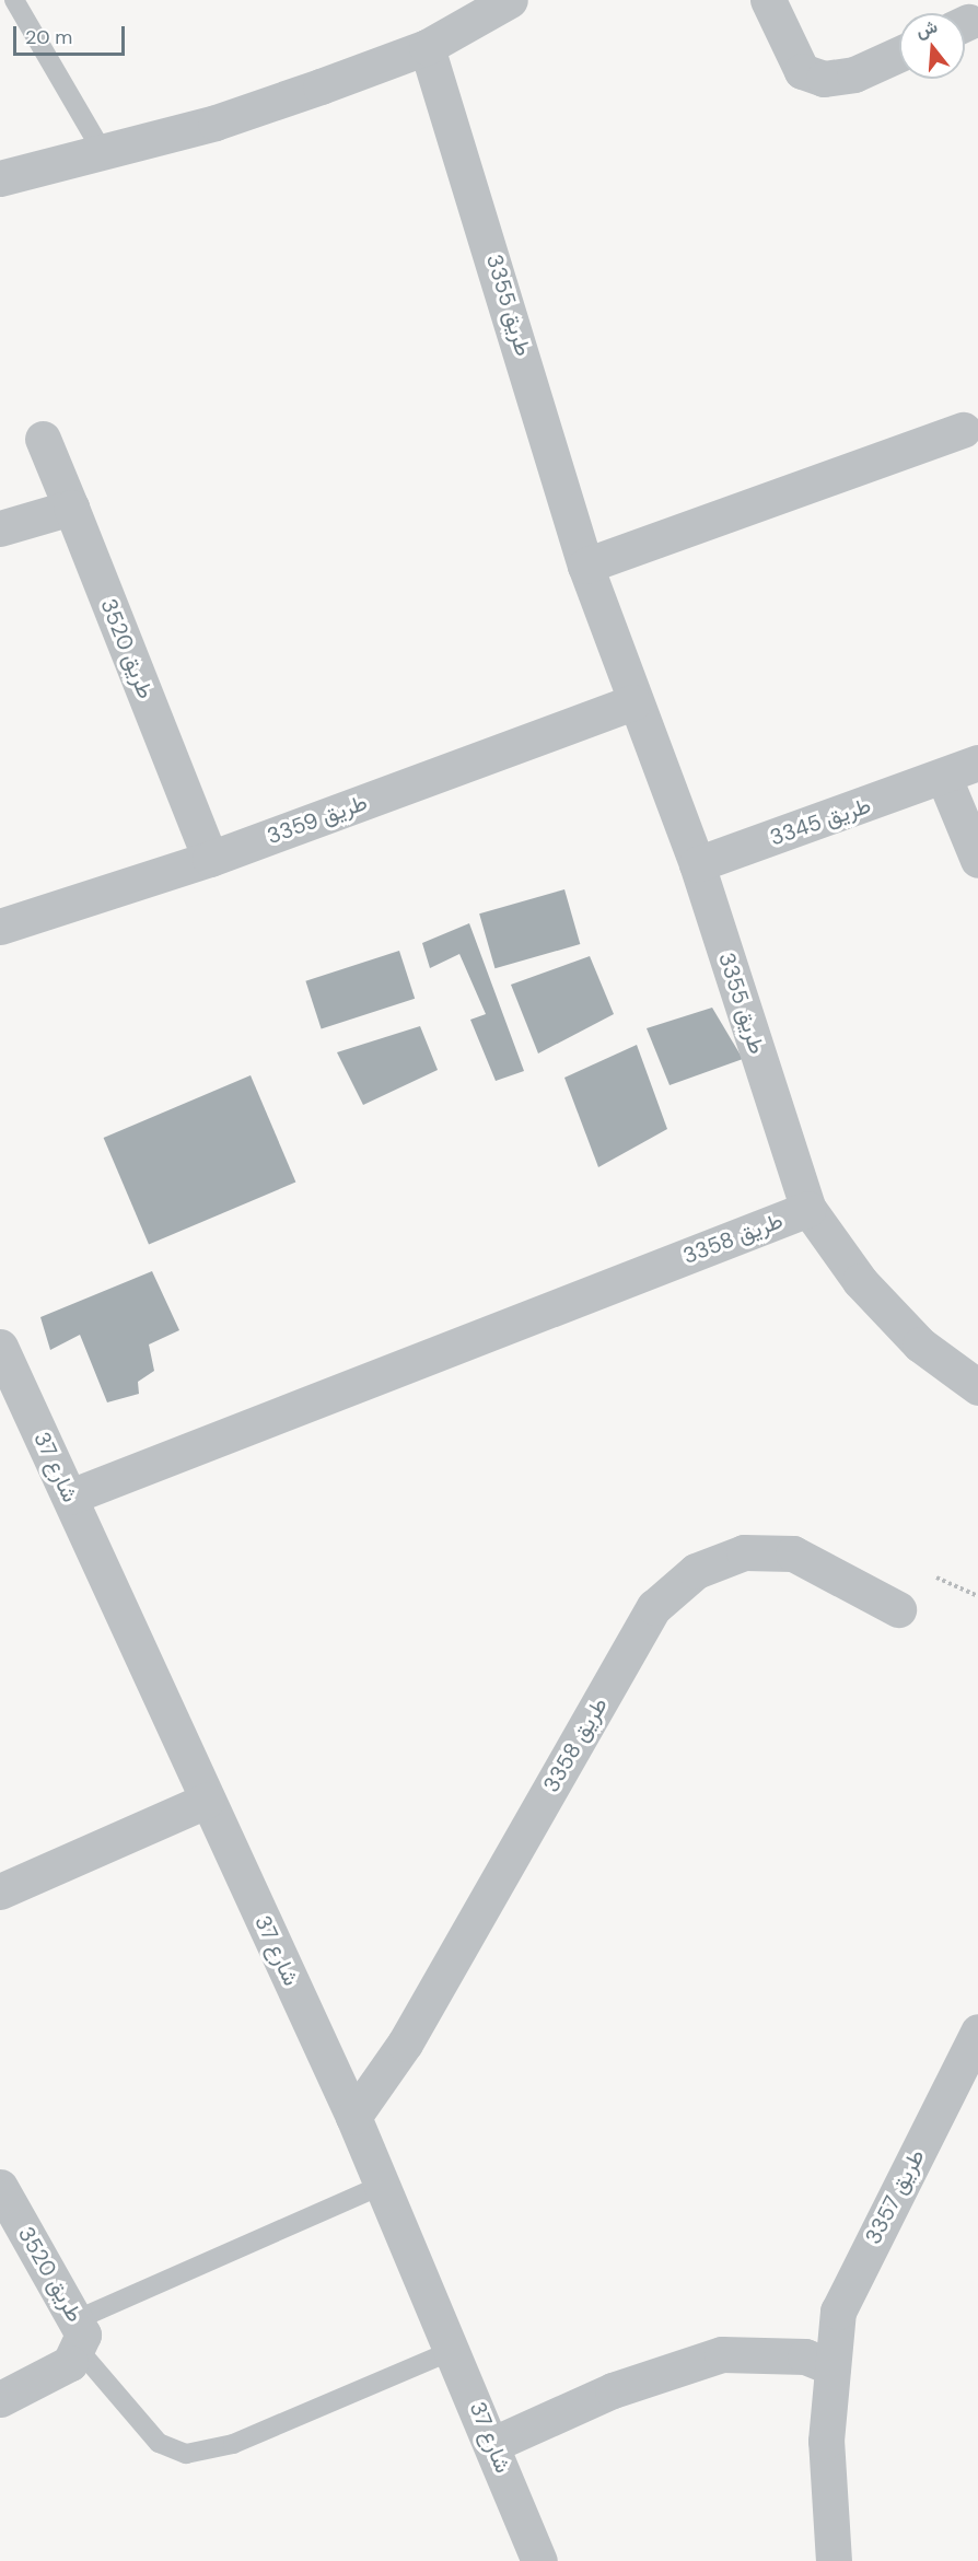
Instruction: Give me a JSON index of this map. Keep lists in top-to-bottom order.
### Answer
{
  "streets": {
    "street": [
      "طريق 3355",
      "طريق 3520",
      "طريق 3359",
      "طريق 3345",
      "طريق 3358",
      "شارع 37",
      "طريق 3357"
    ]
  },
  "crossings": [
    ["طريق 3355", "طريق 3359"],
    ["طريق 3355", "طريق 3345"],
    ["طريق 3355", "طريق 3358"],
    ["طريق 3520", "طريق 3359"],
    ["طريق 3358", "شارع 37"]
  ],
  "scale_bar": "20 m",
  "north": "top"
}
